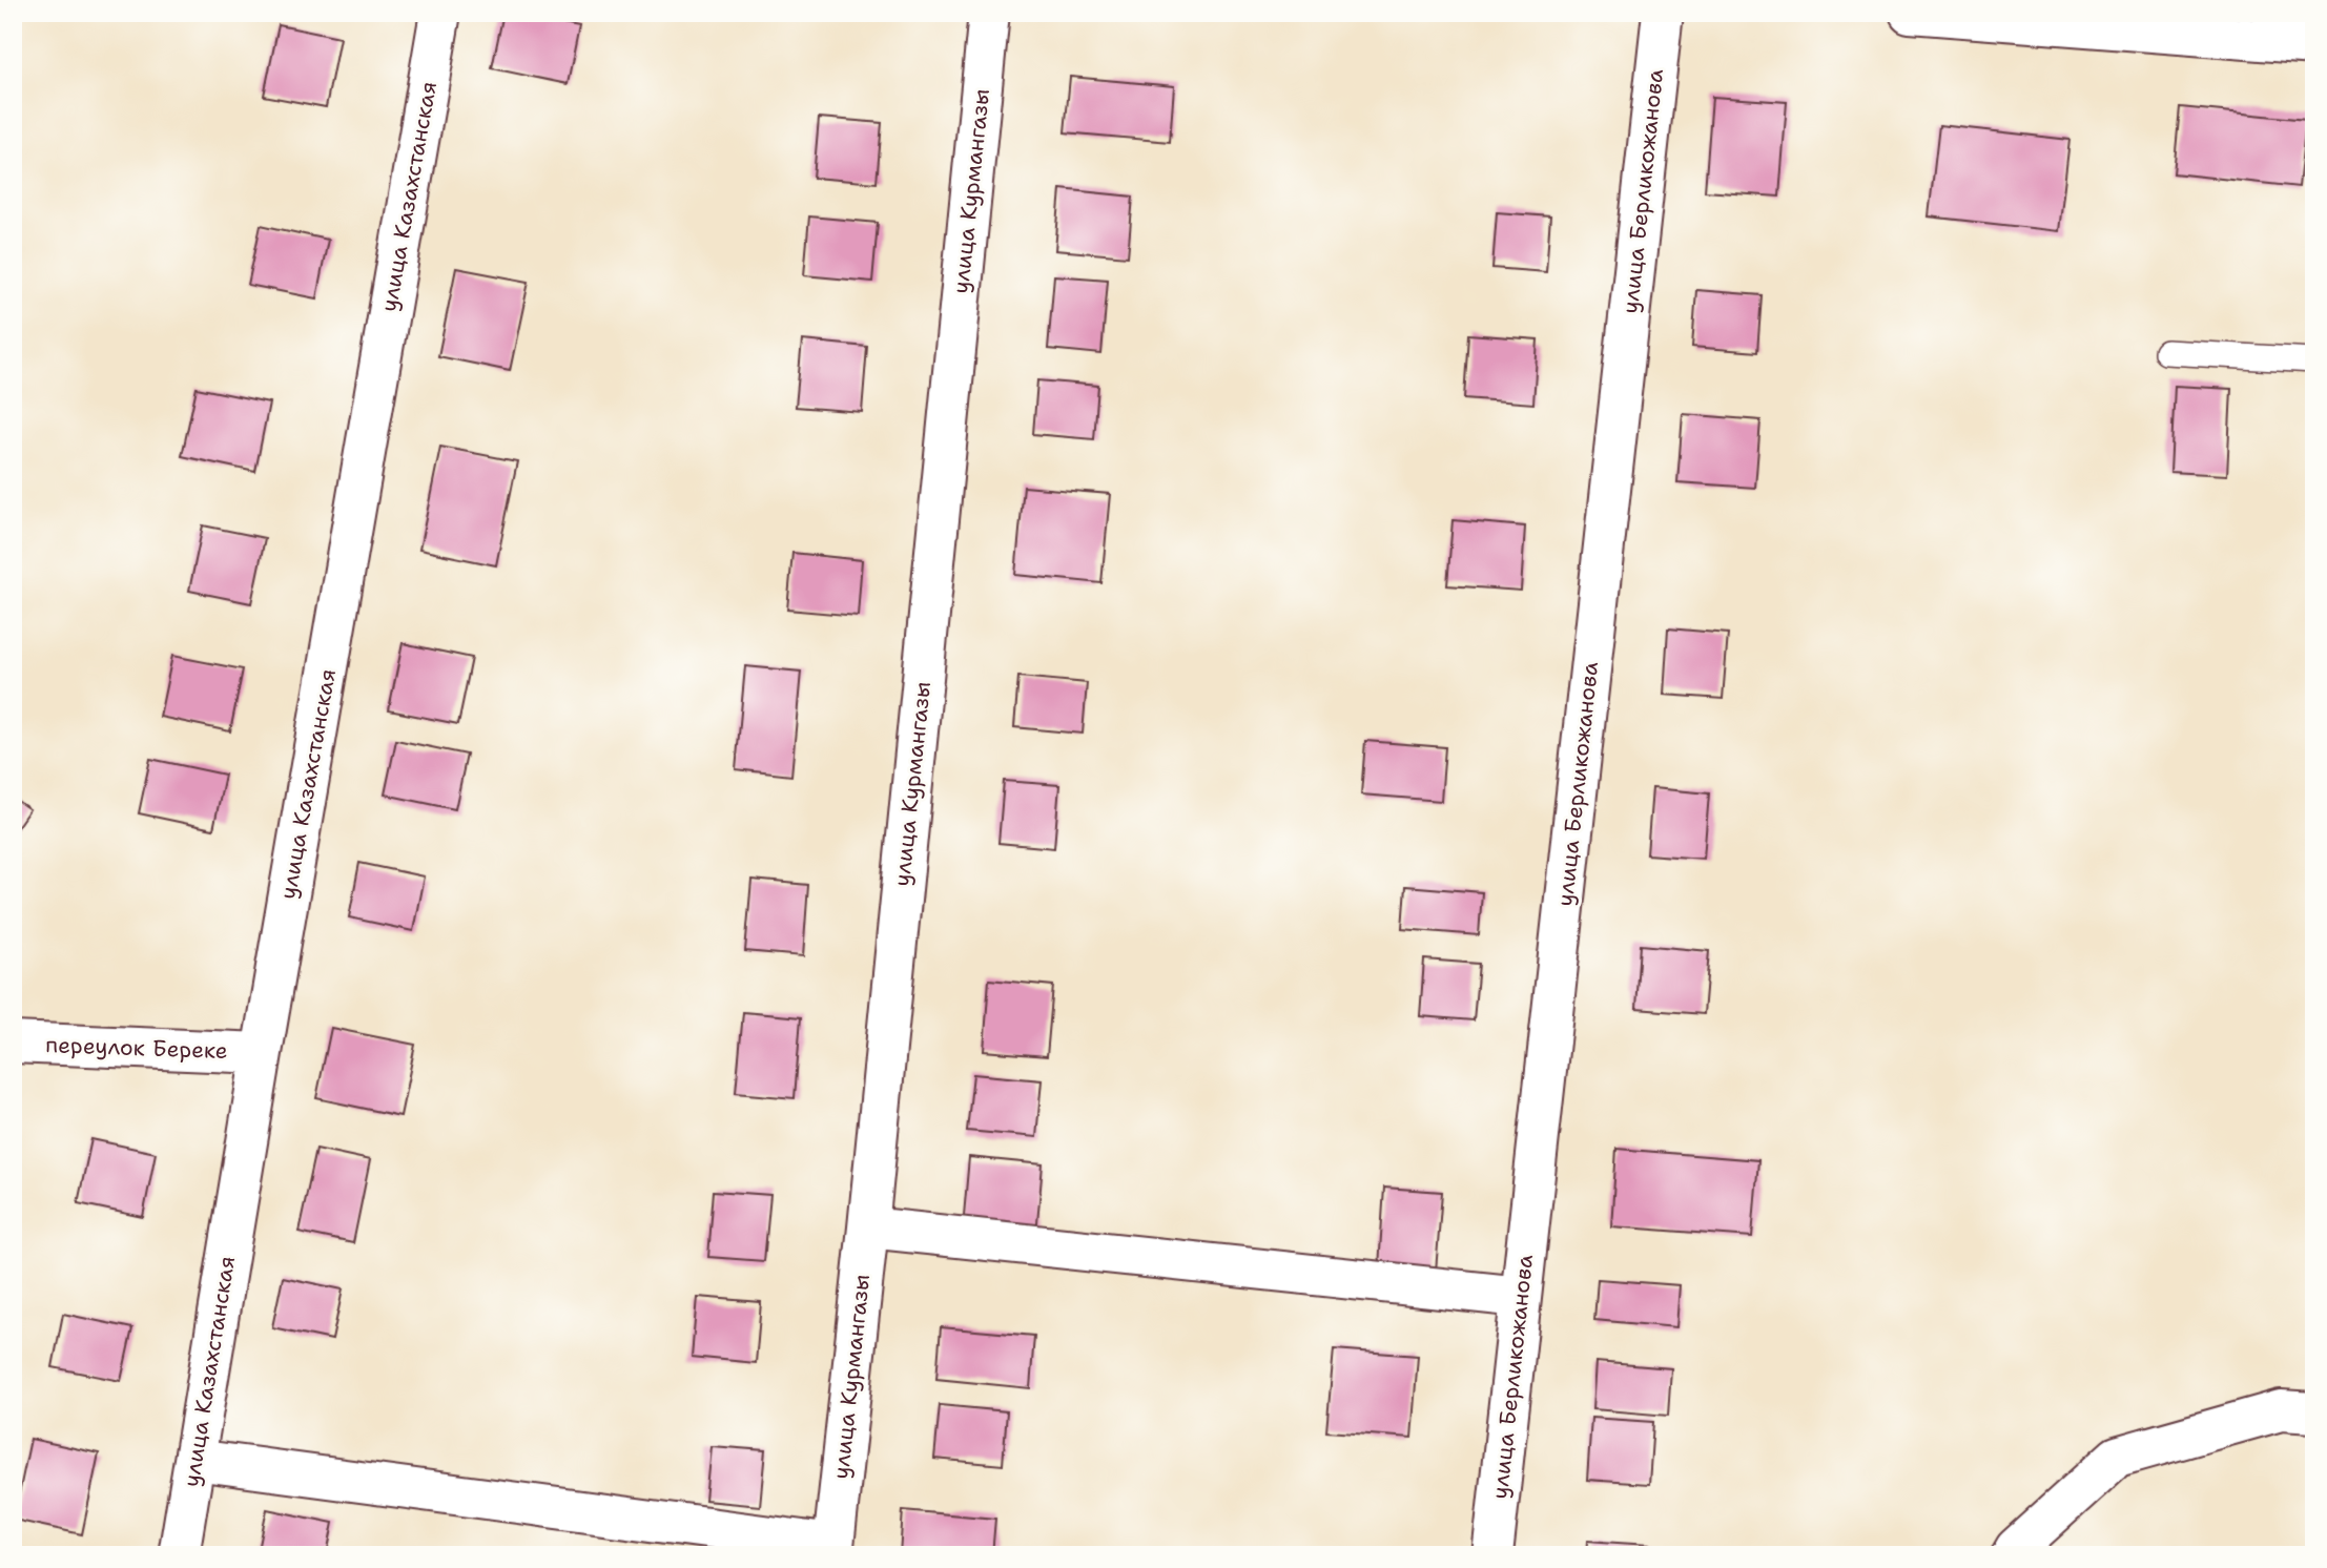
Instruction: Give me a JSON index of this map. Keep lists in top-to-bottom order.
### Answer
{
  "streets": {
    "street": [
      "улица Курмангазы",
      "улица Берликожанова",
      "улица Казахстанская",
      "переулок Береке"
    ]
  },
  "crossings": [
    ["улица Казахстанская", "переулок Береке"]
  ]
}
